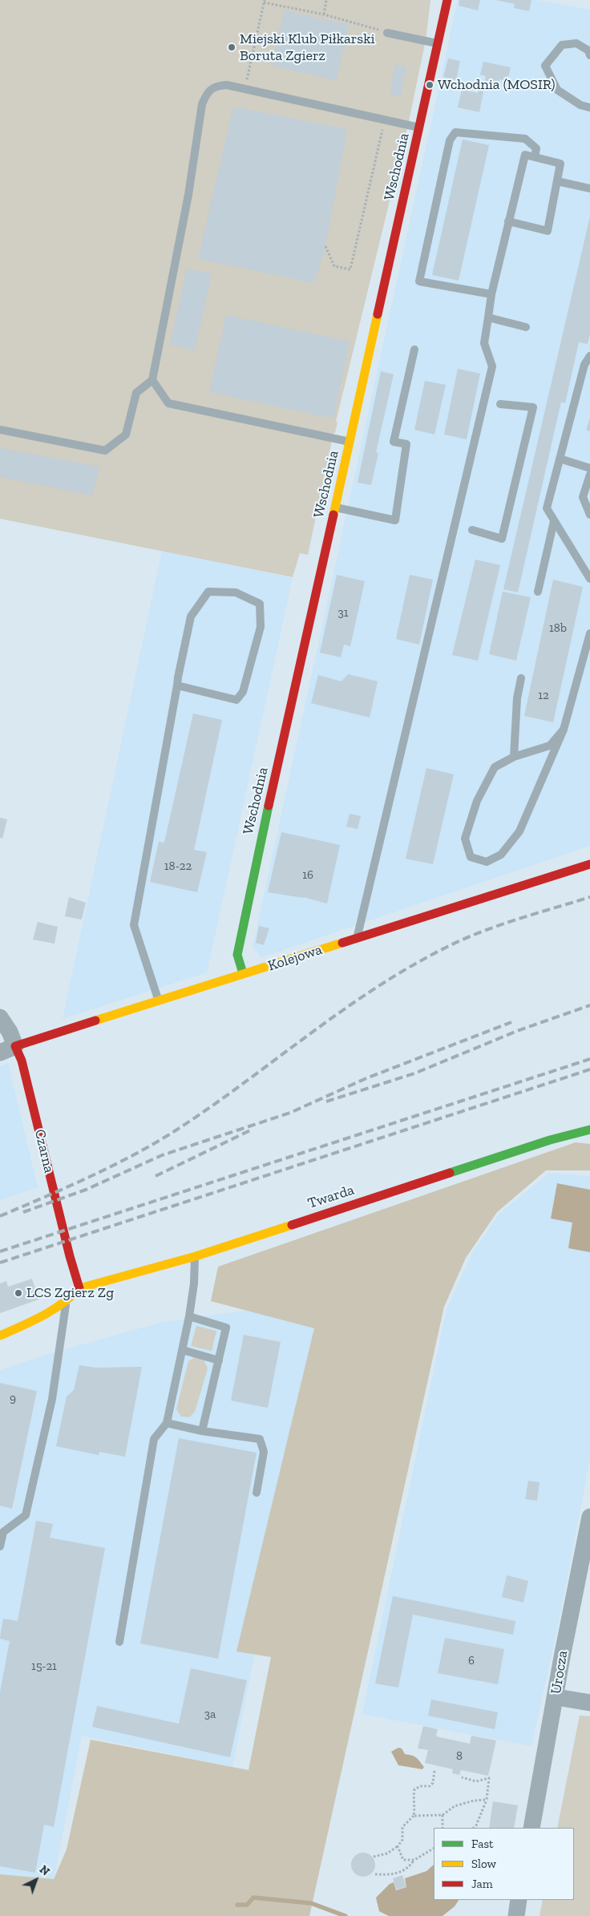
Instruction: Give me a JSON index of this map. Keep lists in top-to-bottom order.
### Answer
{
  "streets": {
    "street": [
      "Wschodnia",
      "Kolejowa",
      "Czarna",
      "Twarda",
      "Urocza"
    ]
  },
  "crossings": [
    ["Wschodnia", "Kolejowa"],
    ["Kolejowa", "Czarna"],
    ["Czarna", "Twarda"]
  ],
  "places": ["Miejski Klub Piłkarski Boruta Zgierz", "Wchodnia (MOSIR)", "LCS Zgierz Zg"],
  "house_numbers": [
    "31",
    "18b",
    "12",
    "18-22",
    "16",
    "9",
    "6",
    "15-21",
    "3a",
    "8"
  ],
  "legend": ["Fast", "Slow", "Jam"],
  "north": "top right"
}
